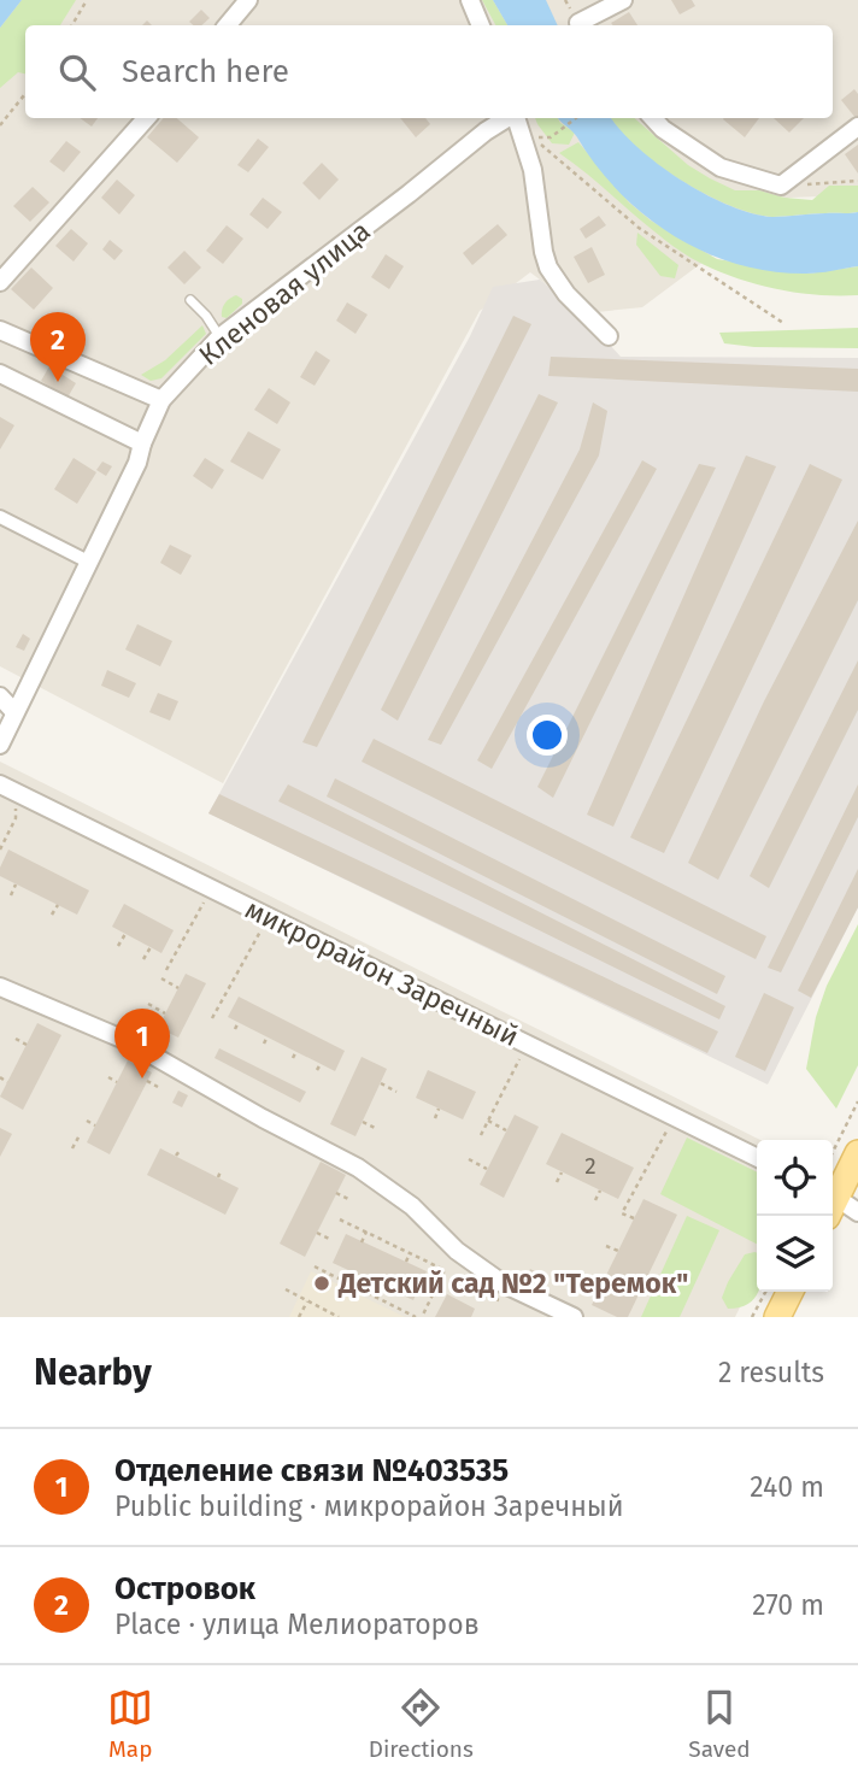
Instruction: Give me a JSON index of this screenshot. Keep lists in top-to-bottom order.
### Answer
{
  "streets": {
    "street": ["Кленовая улица", "микрорайон Заречный"]
  },
  "places": ["Детский сад №2 \"Теремок\""],
  "house_numbers": ["2"],
  "page": {
    "search": "Search here",
    "pins": ["2", "1"],
    "heading": ["Nearby", "2 results"],
    "list": [
      {
        "mark": "1",
        "name": "Отделение связи №403535",
        "note": "Public building · микрорайон Заречный",
        "value": "240 m"
      },
      {
        "mark": "2",
        "name": "Островок",
        "note": "Place · улица Мелиораторов",
        "value": "270 m"
      }
    ],
    "nav": ["Map", "Directions", "Saved"]
  }
}
